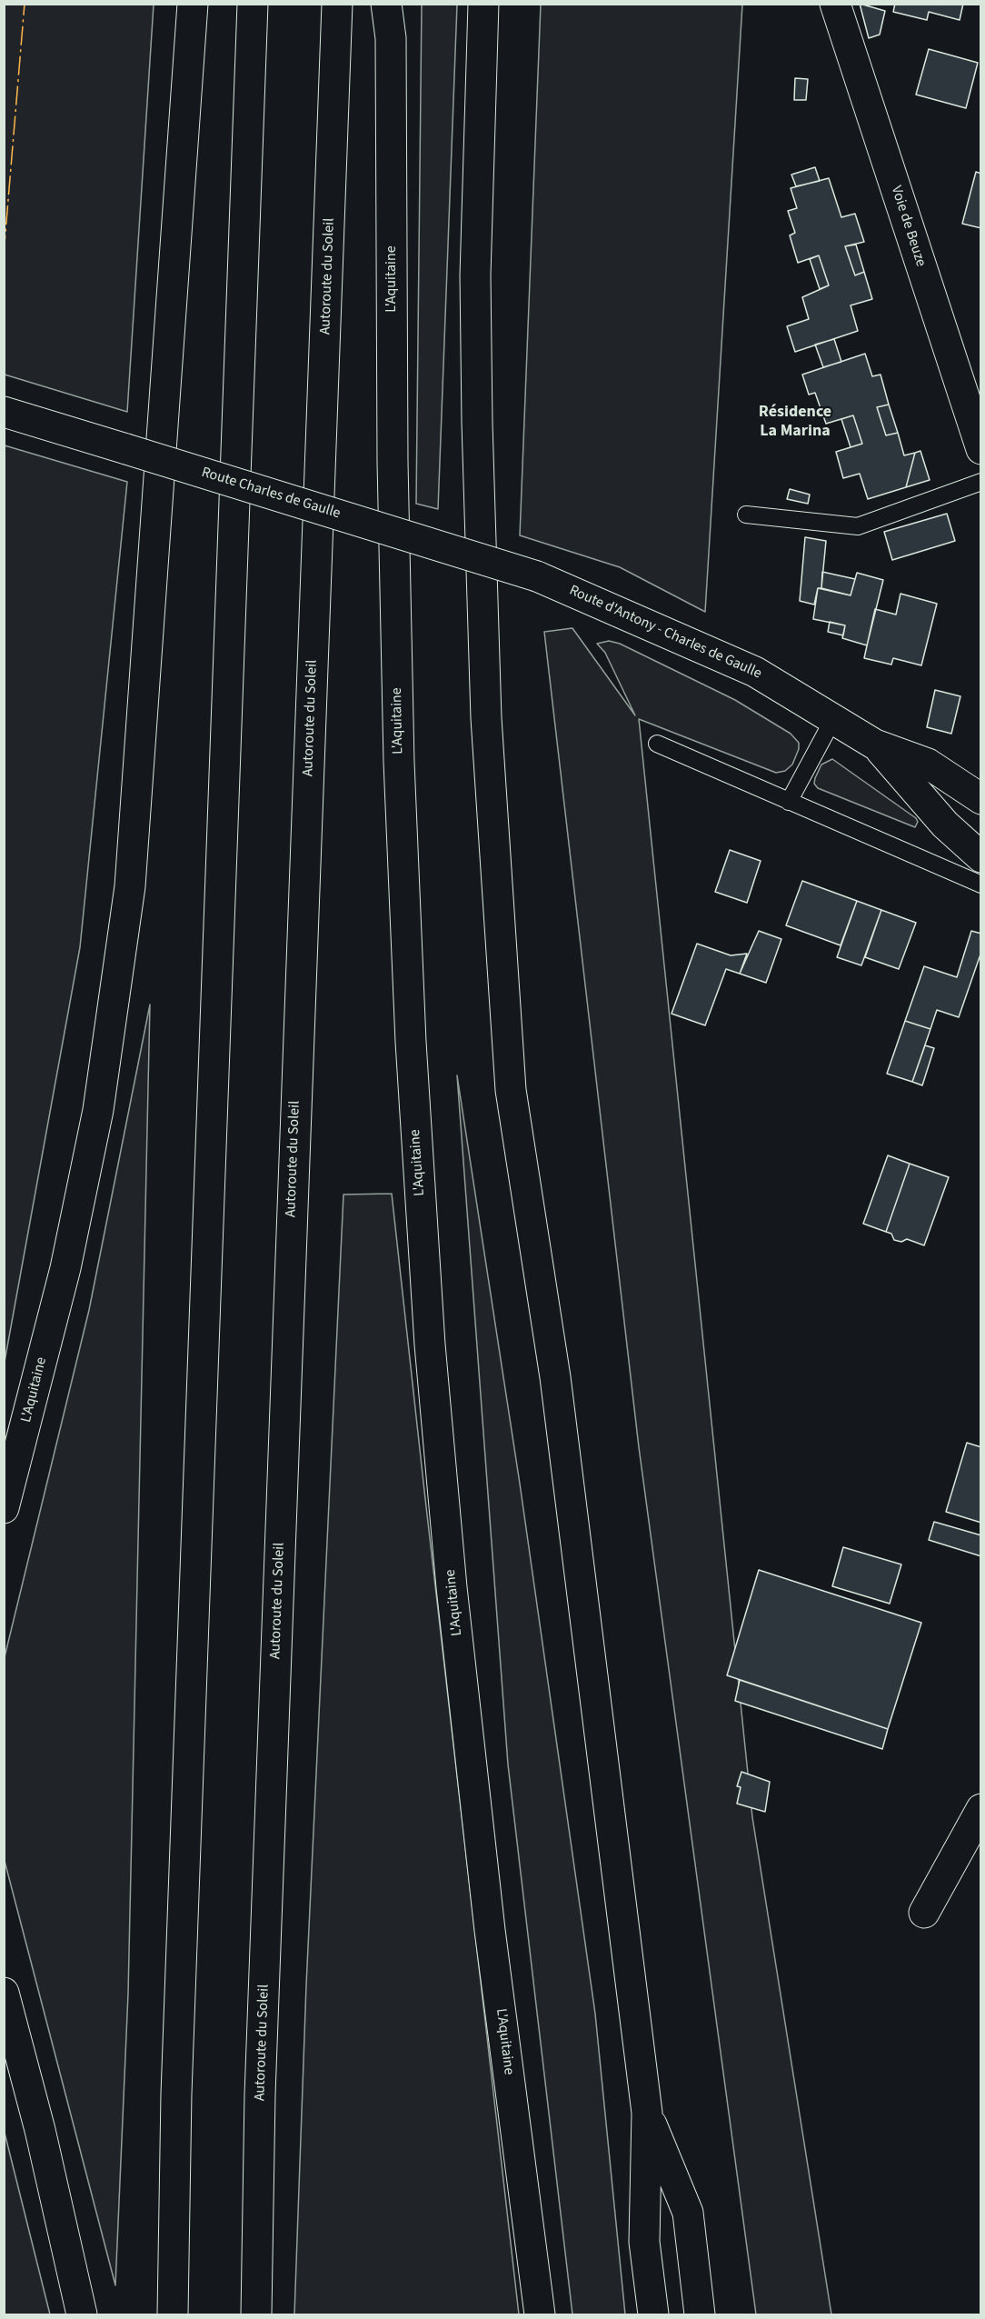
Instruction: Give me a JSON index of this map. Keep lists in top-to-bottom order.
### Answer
{
  "streets": {
    "main road": [
      "Voie de Beuze",
      "Autoroute du Soleil",
      "L'Aquitaine",
      "Route Charles de Gaulle",
      "Route d'Antony - Charles de Gaulle"
    ]
  },
  "crossings": [
    ["Route Charles de Gaulle", "Route d'Antony - Charles de Gaulle"]
  ],
  "districts": ["Résidence La Marina"]
}
